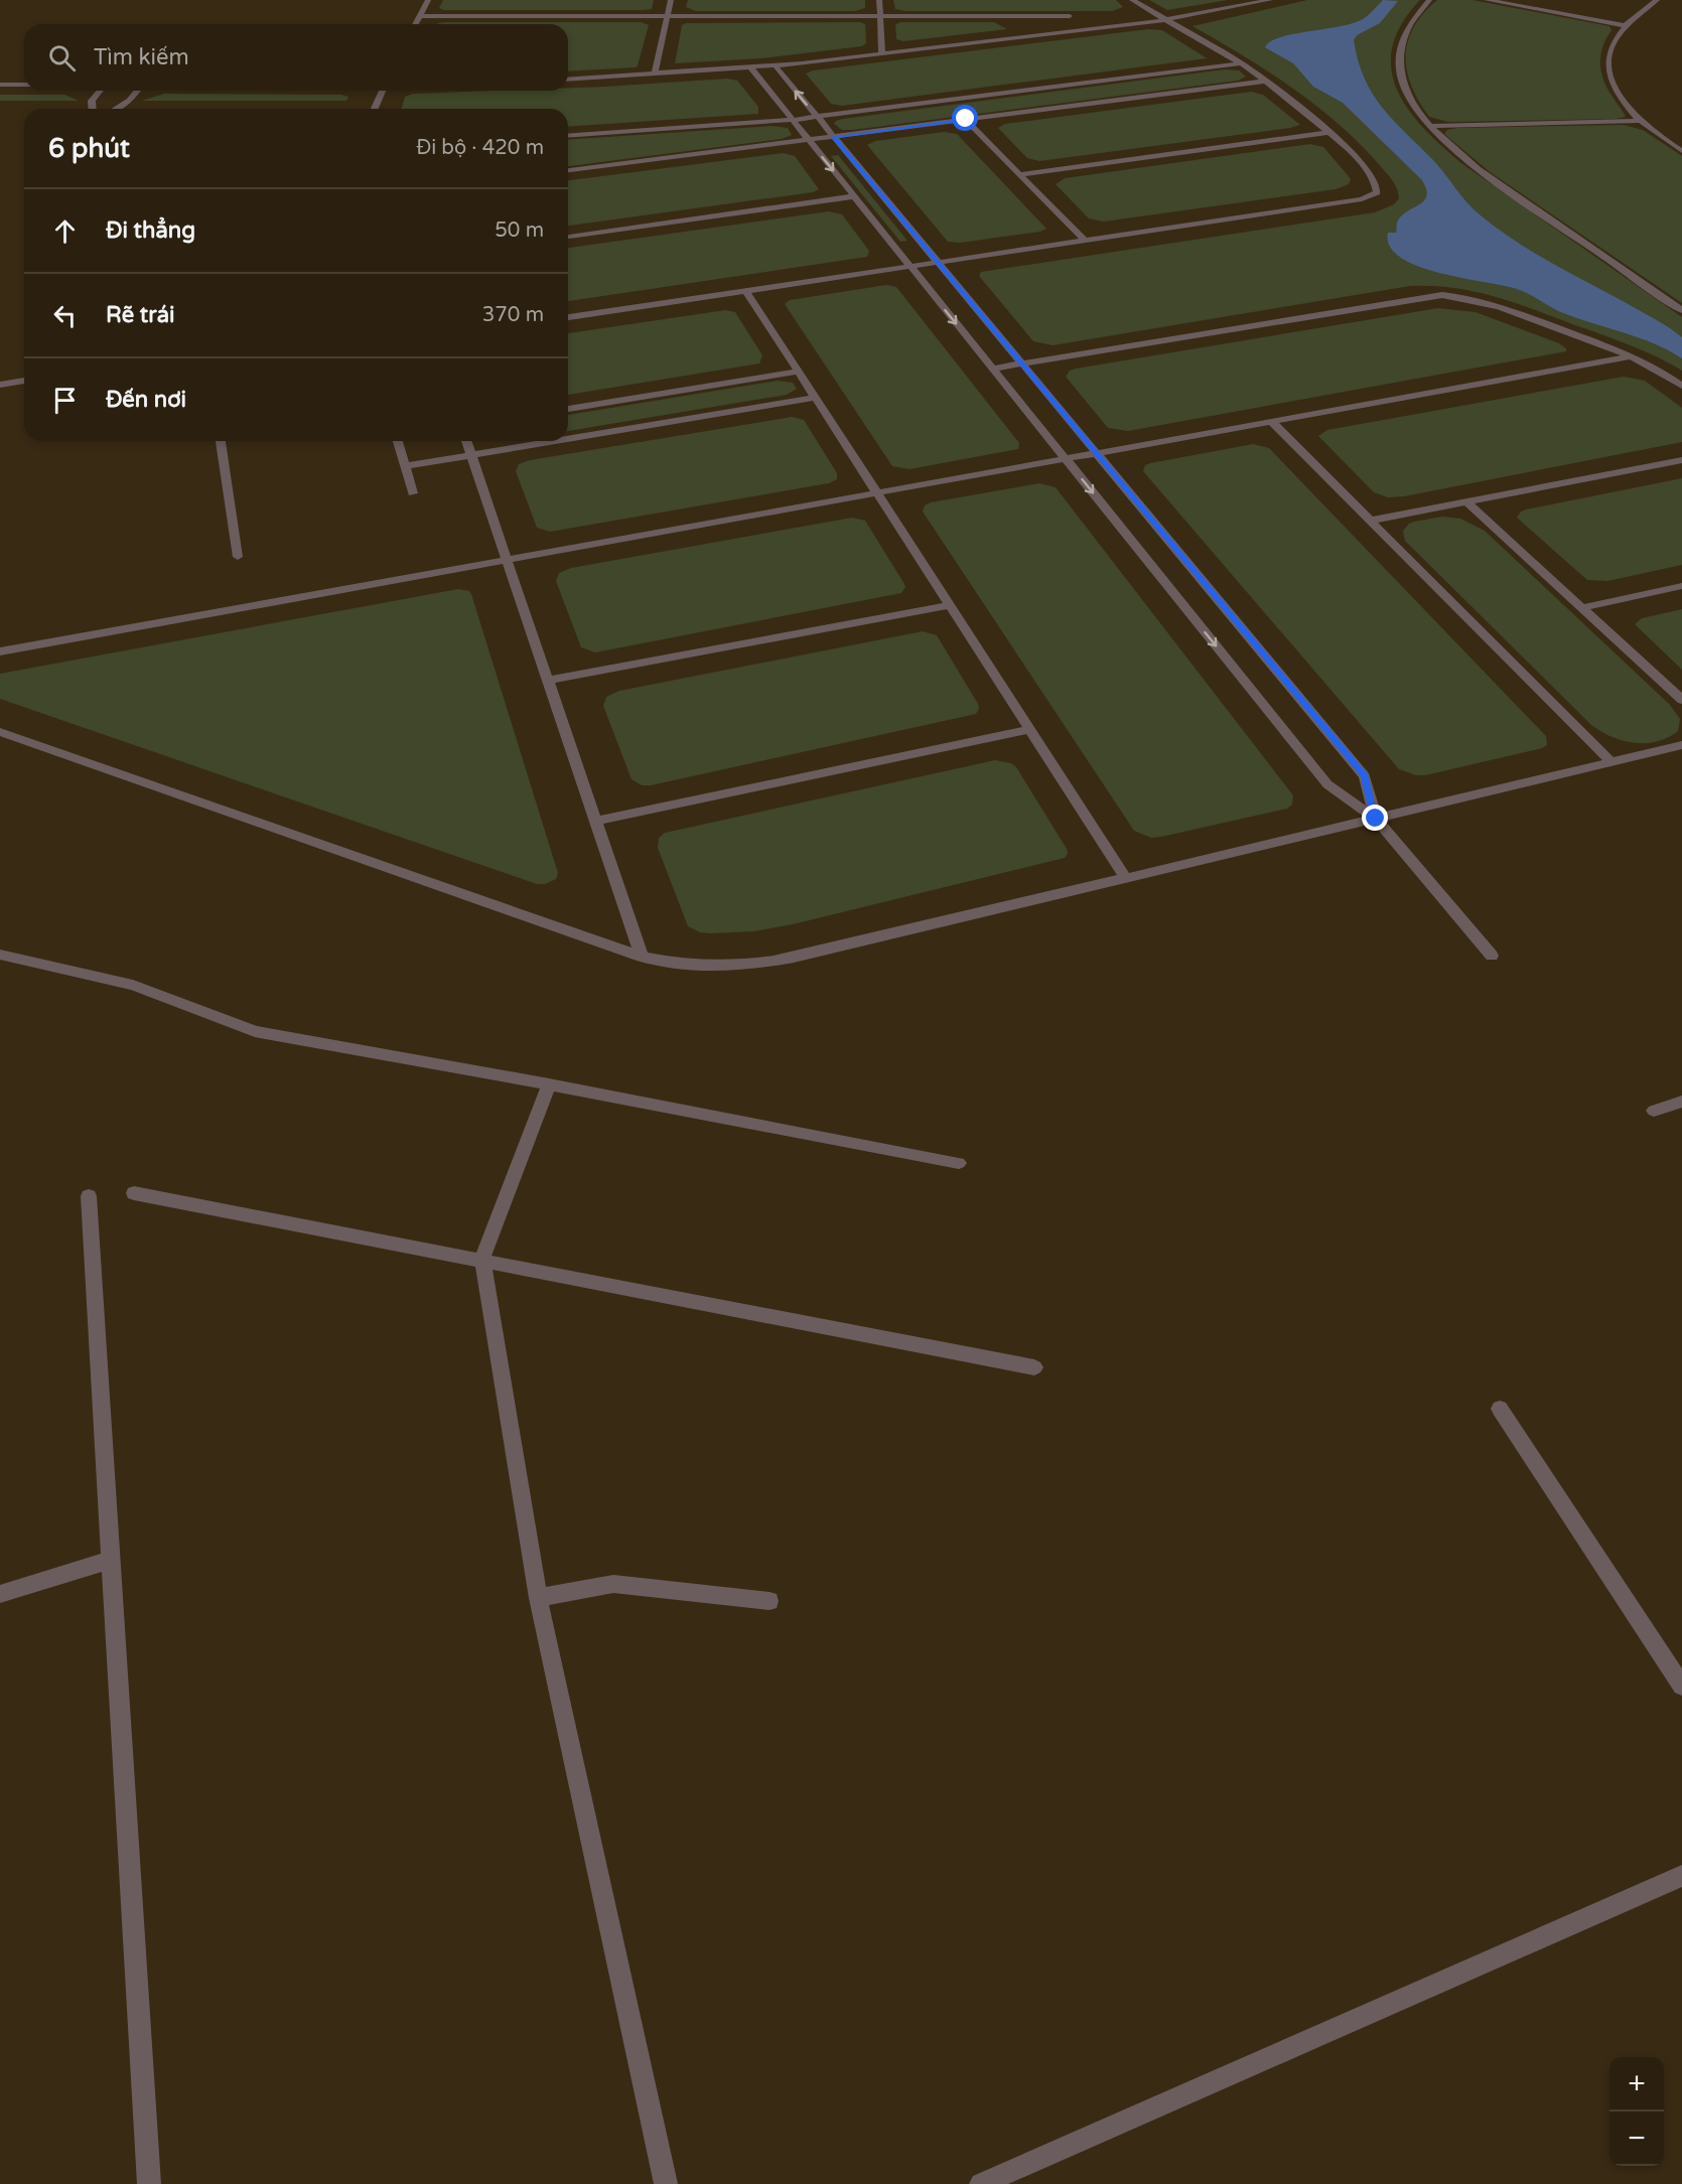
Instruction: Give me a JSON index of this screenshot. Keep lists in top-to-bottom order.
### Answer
{
  "page": {
    "search": "Tìm kiếm",
    "heading": ["6 phút", "Đi bộ · 420 m"],
    "list": [
      ["Đi thẳng", "50 m"],
      ["Rẽ trái", "370 m"],
      "Đến nơi"
    ],
    "map_buttons": ["+", "−"]
  }
}
